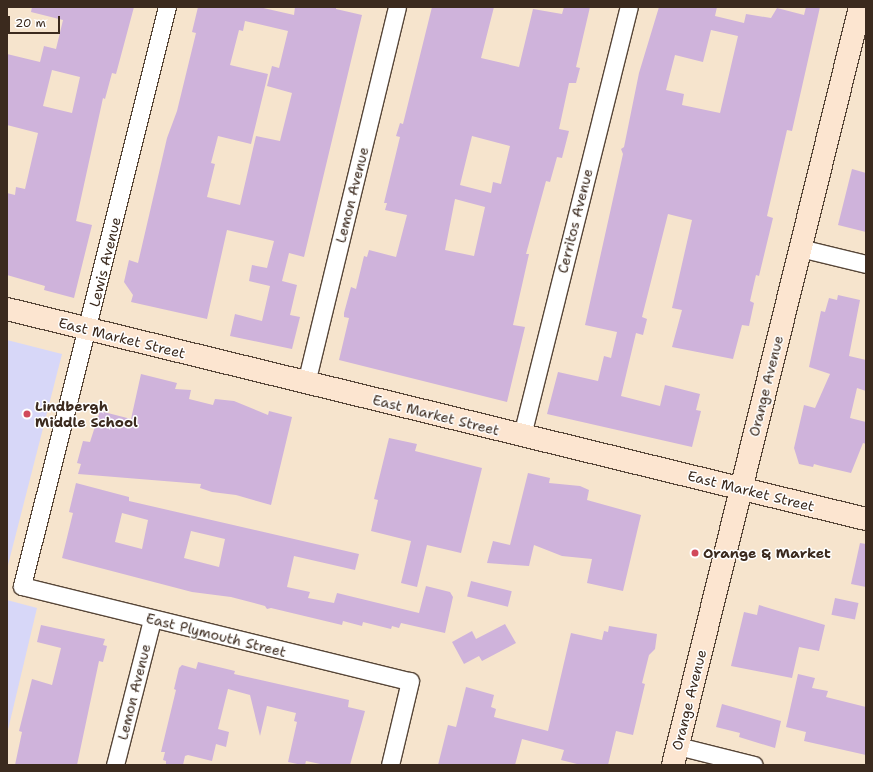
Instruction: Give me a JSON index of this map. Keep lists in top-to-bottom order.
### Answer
{
  "streets": {
    "street": [
      "Lemon Avenue",
      "Cerritos Avenue",
      "Lewis Avenue",
      "East Market Street",
      "Orange Avenue",
      "East Plymouth Street"
    ]
  },
  "crossings": [
    ["Lemon Avenue", "East Market Street"],
    ["Lemon Avenue", "East Plymouth Street"],
    ["Cerritos Avenue", "East Market Street"],
    ["Lewis Avenue", "East Market Street"],
    ["Lewis Avenue", "East Plymouth Street"],
    ["East Market Street", "Orange Avenue"]
  ],
  "places": ["Lindbergh Middle School", "Orange & Market"],
  "scale_bar": "20 m"
}
